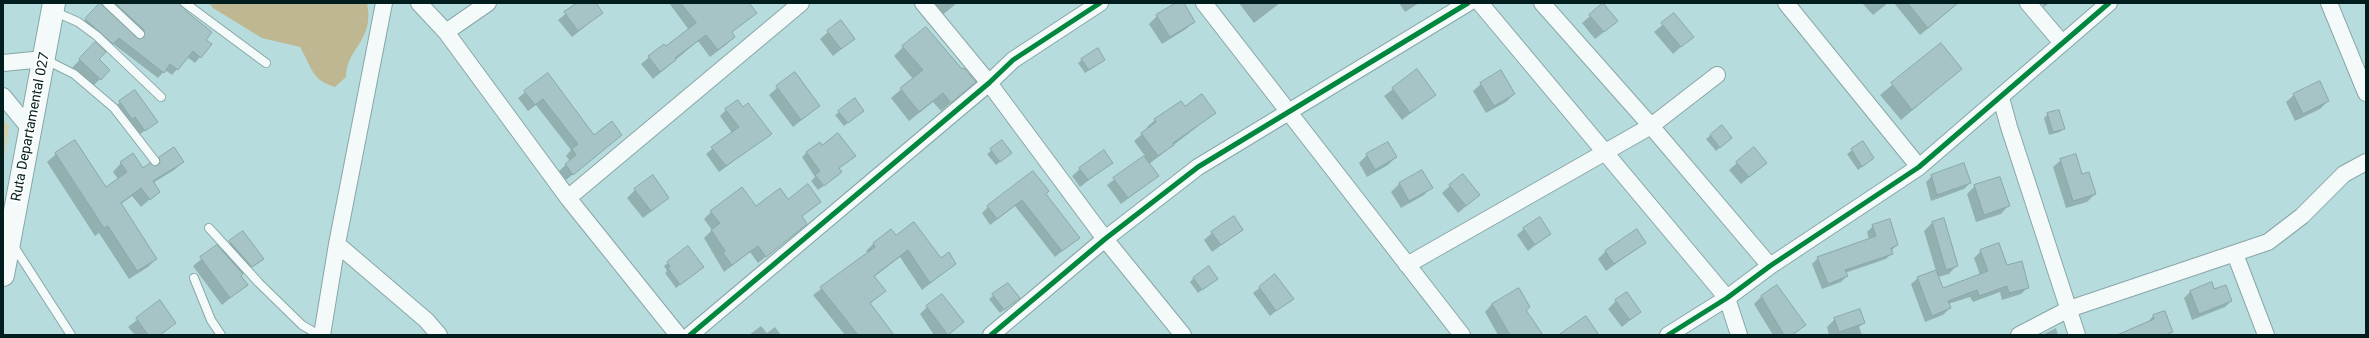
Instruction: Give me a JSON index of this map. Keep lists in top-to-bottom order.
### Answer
{
  "streets": {
    "main road": ["Ruta Departamental 027"]
  }
}
